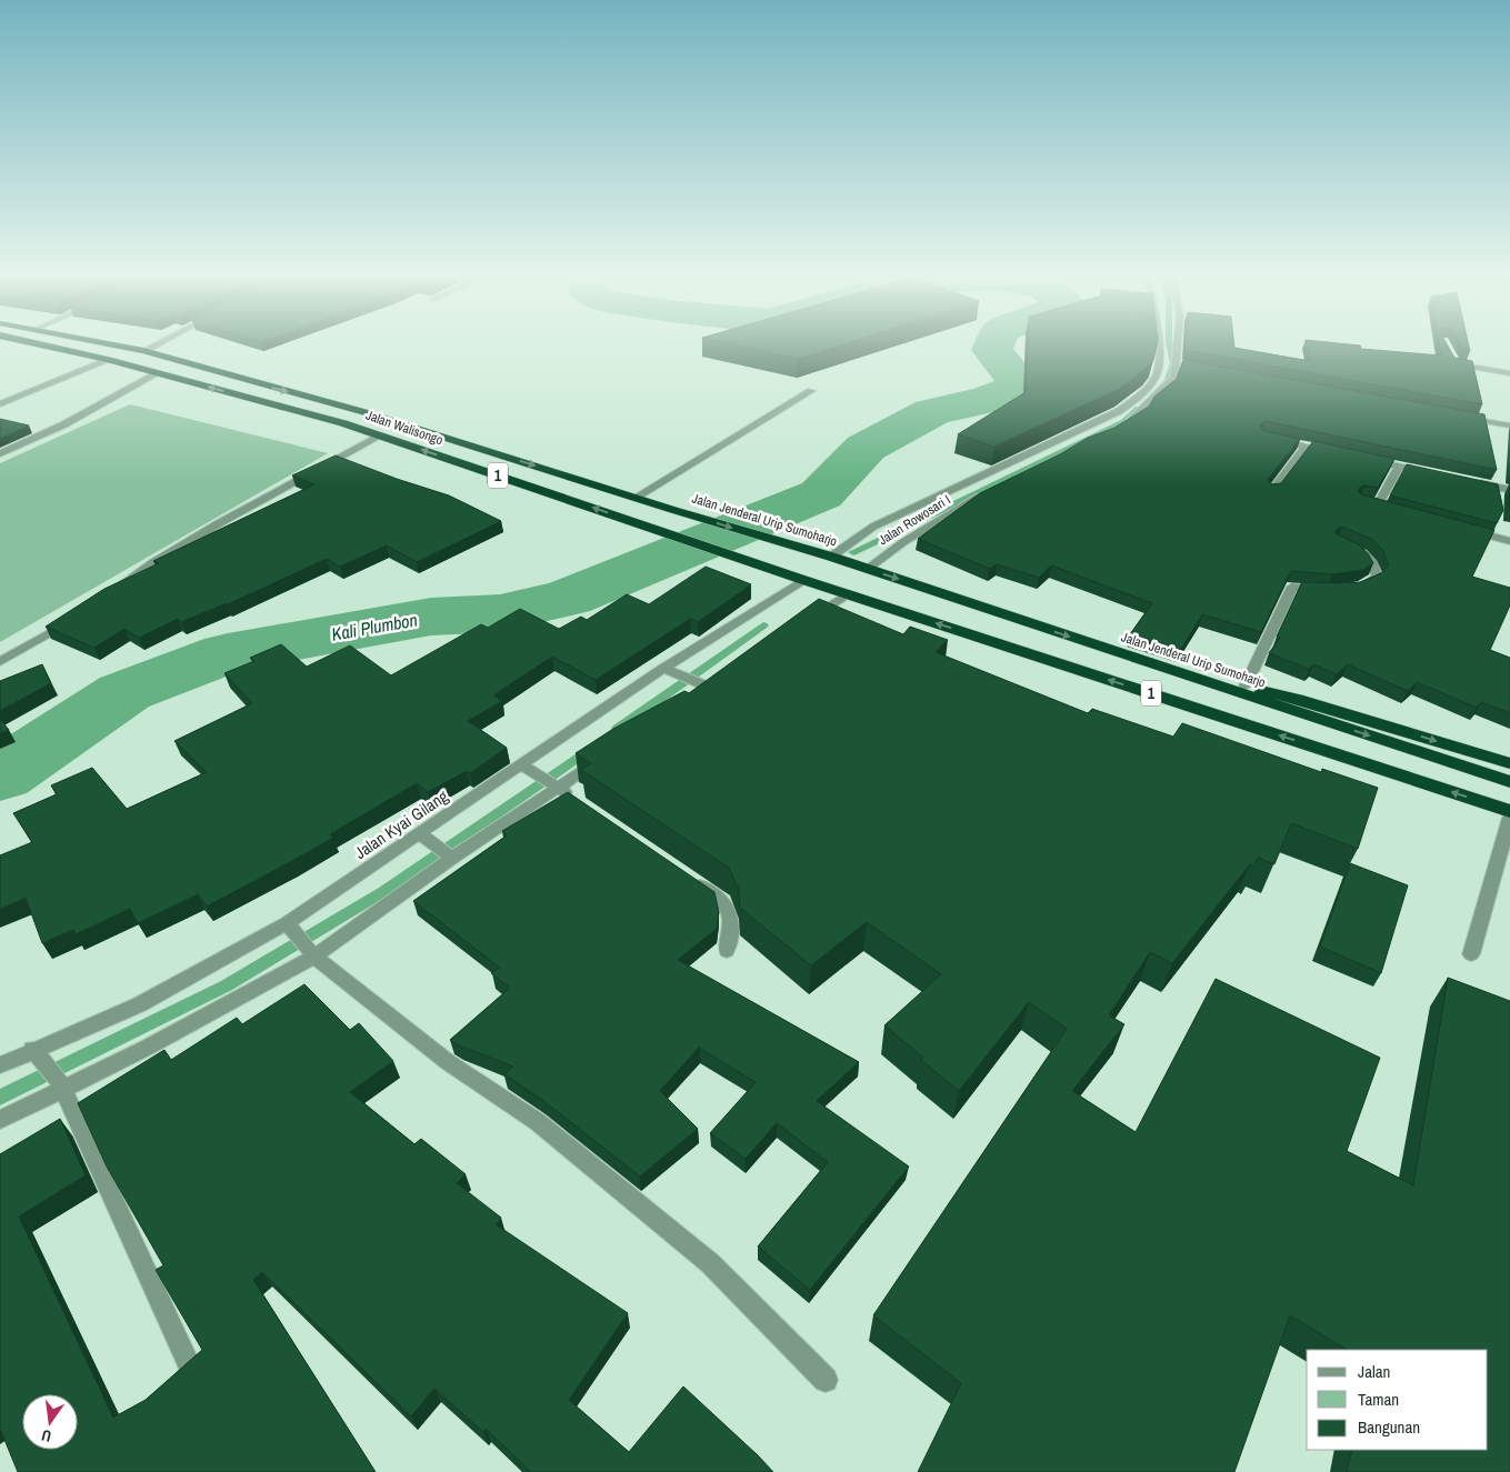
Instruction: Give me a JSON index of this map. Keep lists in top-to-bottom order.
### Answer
{
  "streets": {
    "highway": ["Jalan Walisongo", "1", "Jalan Jenderal Urip Sumoharjo"],
    "street": ["Jalan Rowosari I", "Jalan Kyai Gilang"]
  },
  "crossings": [
    ["Jalan Walisongo", "1"],
    ["Jalan Walisongo", "Jalan Kyai Gilang"],
    ["1", "Jalan Kyai Gilang"],
    ["Jalan Jenderal Urip Sumoharjo", "Jalan Rowosari I"]
  ],
  "one_way": ["Jalan Walisongo"],
  "water": ["Kali Plumbon"],
  "legend": ["Jalan", "Taman", "Bangunan"],
  "north": "bottom"
}
